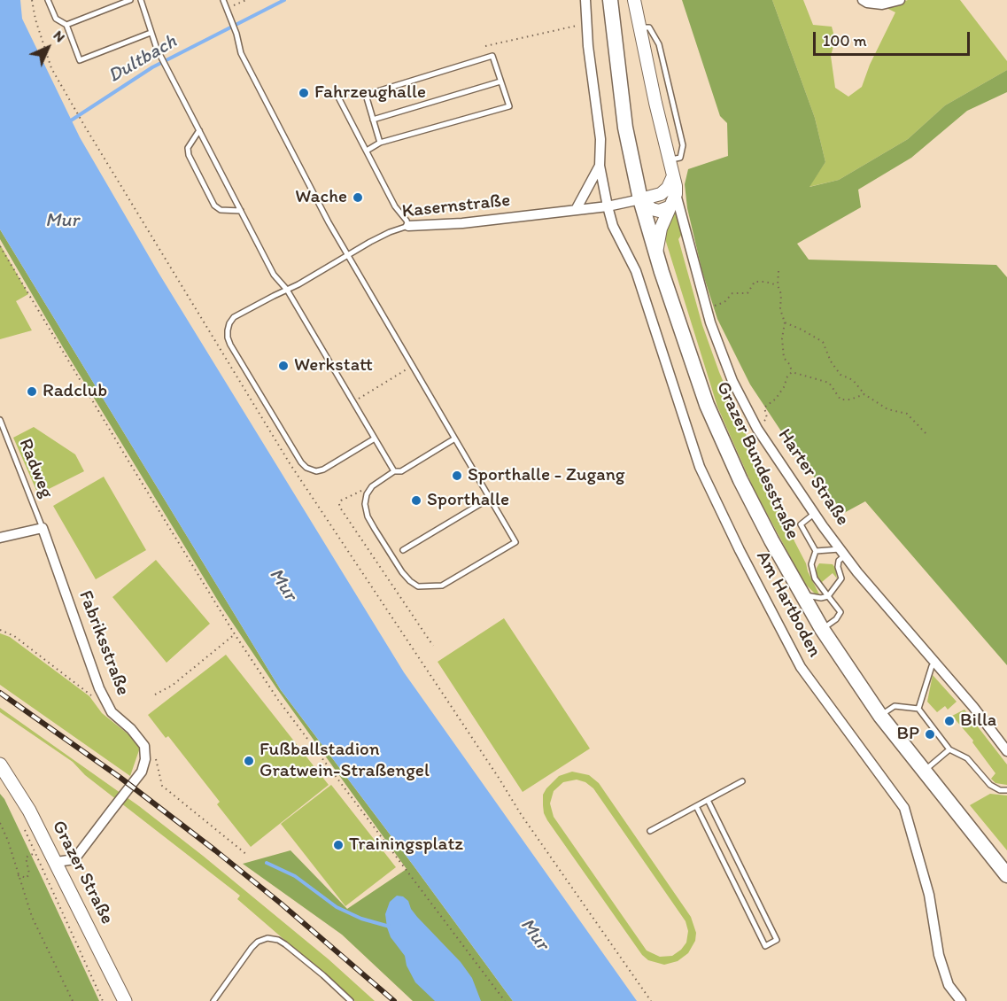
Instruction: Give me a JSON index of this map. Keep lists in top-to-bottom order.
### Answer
{
  "streets": {
    "main road": ["Grazer Bundesstraße", "Grazer Straße"],
    "street": [
      "Kasernstraße",
      "Harter Straße",
      "Am Hartboden",
      "Fabriksstraße"
    ],
    "lane": ["Radweg"]
  },
  "crossings": [
    ["Kasernstraße", "Grazer Bundesstraße"],
    ["Kasernstraße", "Am Hartboden"],
    ["Radweg", "Fabriksstraße"]
  ],
  "water": ["Dultbach", "Mur"],
  "places": [
    "Fahrzeughalle",
    "Wache",
    "Werkstatt",
    "Radclub",
    "Sporthalle - Zugang",
    "Sporthalle",
    "Billa",
    "BP",
    "Fußballstadion Gratwein-Straßengel",
    "Trainingsplatz"
  ],
  "scale_bar": "100 m",
  "north": "top right"
}
